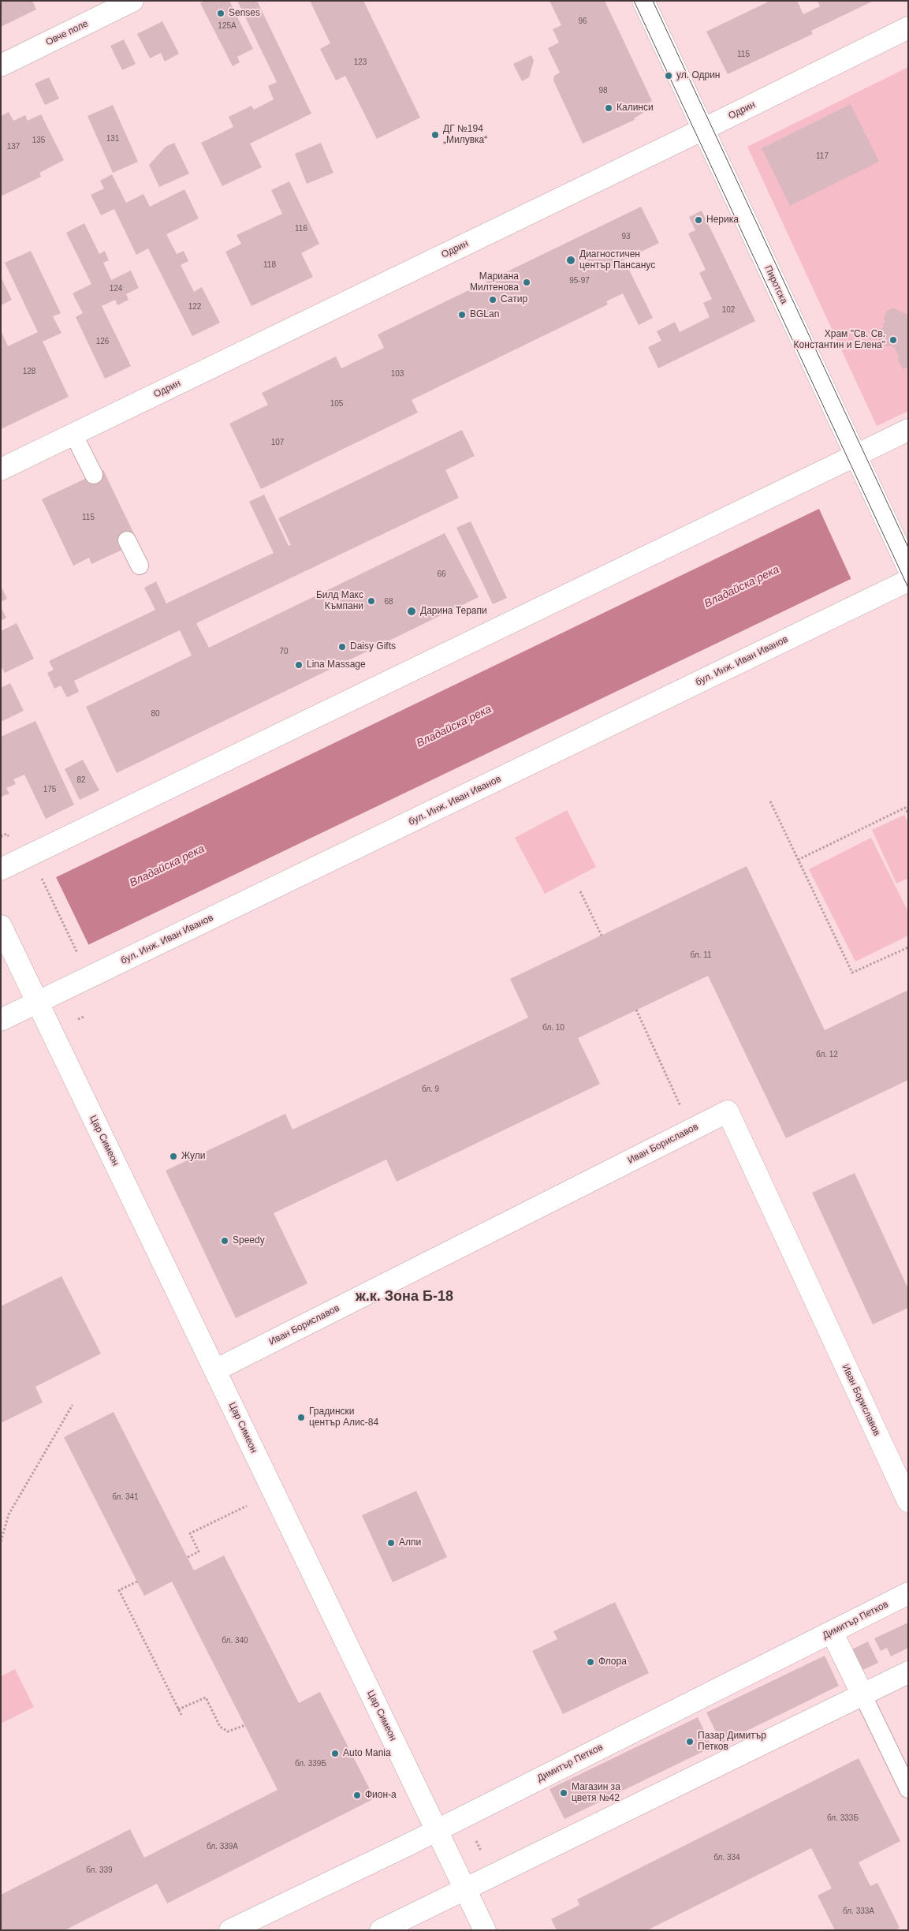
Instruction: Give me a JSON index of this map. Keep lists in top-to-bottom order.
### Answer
{
  "streets": {
    "street": [
      "Овче поле",
      "Одрин",
      "Пиротска",
      "бул. Инж. Иван Иванов",
      "Цар Симеон",
      "Иван Бориславов",
      "Димитър Петков"
    ]
  },
  "crossings": [
    ["Одрин", "Пиротска"],
    ["Пиротска", "бул. Инж. Иван Иванов"],
    ["бул. Инж. Иван Иванов", "Цар Симеон"],
    ["Цар Симеон", "Иван Бориславов"],
    ["Цар Симеон", "Димитър Петков"]
  ],
  "districts": ["ж.к. Зона Б-18"],
  "water": ["Владайска река"],
  "places": [
    "Senses",
    "ул. Одрин",
    "Калинси",
    "ДГ №194 „Милувка“",
    "Нерика",
    "Диагностичен център Пансанус",
    "Мариана Милтенова",
    "Сатир",
    "BGLan",
    "Храм \"Св. Св. Константин и Елена\"",
    "Билд Макс Къмпани",
    "Дарина Терапи",
    "Daisy Gifts",
    "Lina Massage",
    "Жули",
    "Speedy",
    "Градински център Алис-84",
    "Алпи",
    "Флора",
    "Пазар Димитър Петков",
    "Auto Mania",
    "Магазин за цветя №42",
    "Фион-а"
  ],
  "house_numbers": [
    "96",
    "125А",
    "115",
    "123",
    "98",
    "131",
    "135",
    "137",
    "117",
    "116",
    "93",
    "118",
    "95-97",
    "124",
    "122",
    "102",
    "126",
    "128",
    "103",
    "105",
    "107",
    "115",
    "66",
    "68",
    "70",
    "80",
    "82",
    "175",
    "бл. 11",
    "бл. 10",
    "бл. 12",
    "бл. 9",
    "бл. 341",
    "бл. 340",
    "бл. 339Б",
    "бл. 333Б",
    "бл. 339А",
    "бл. 334",
    "бл. 339",
    "бл. 333А"
  ]
}
